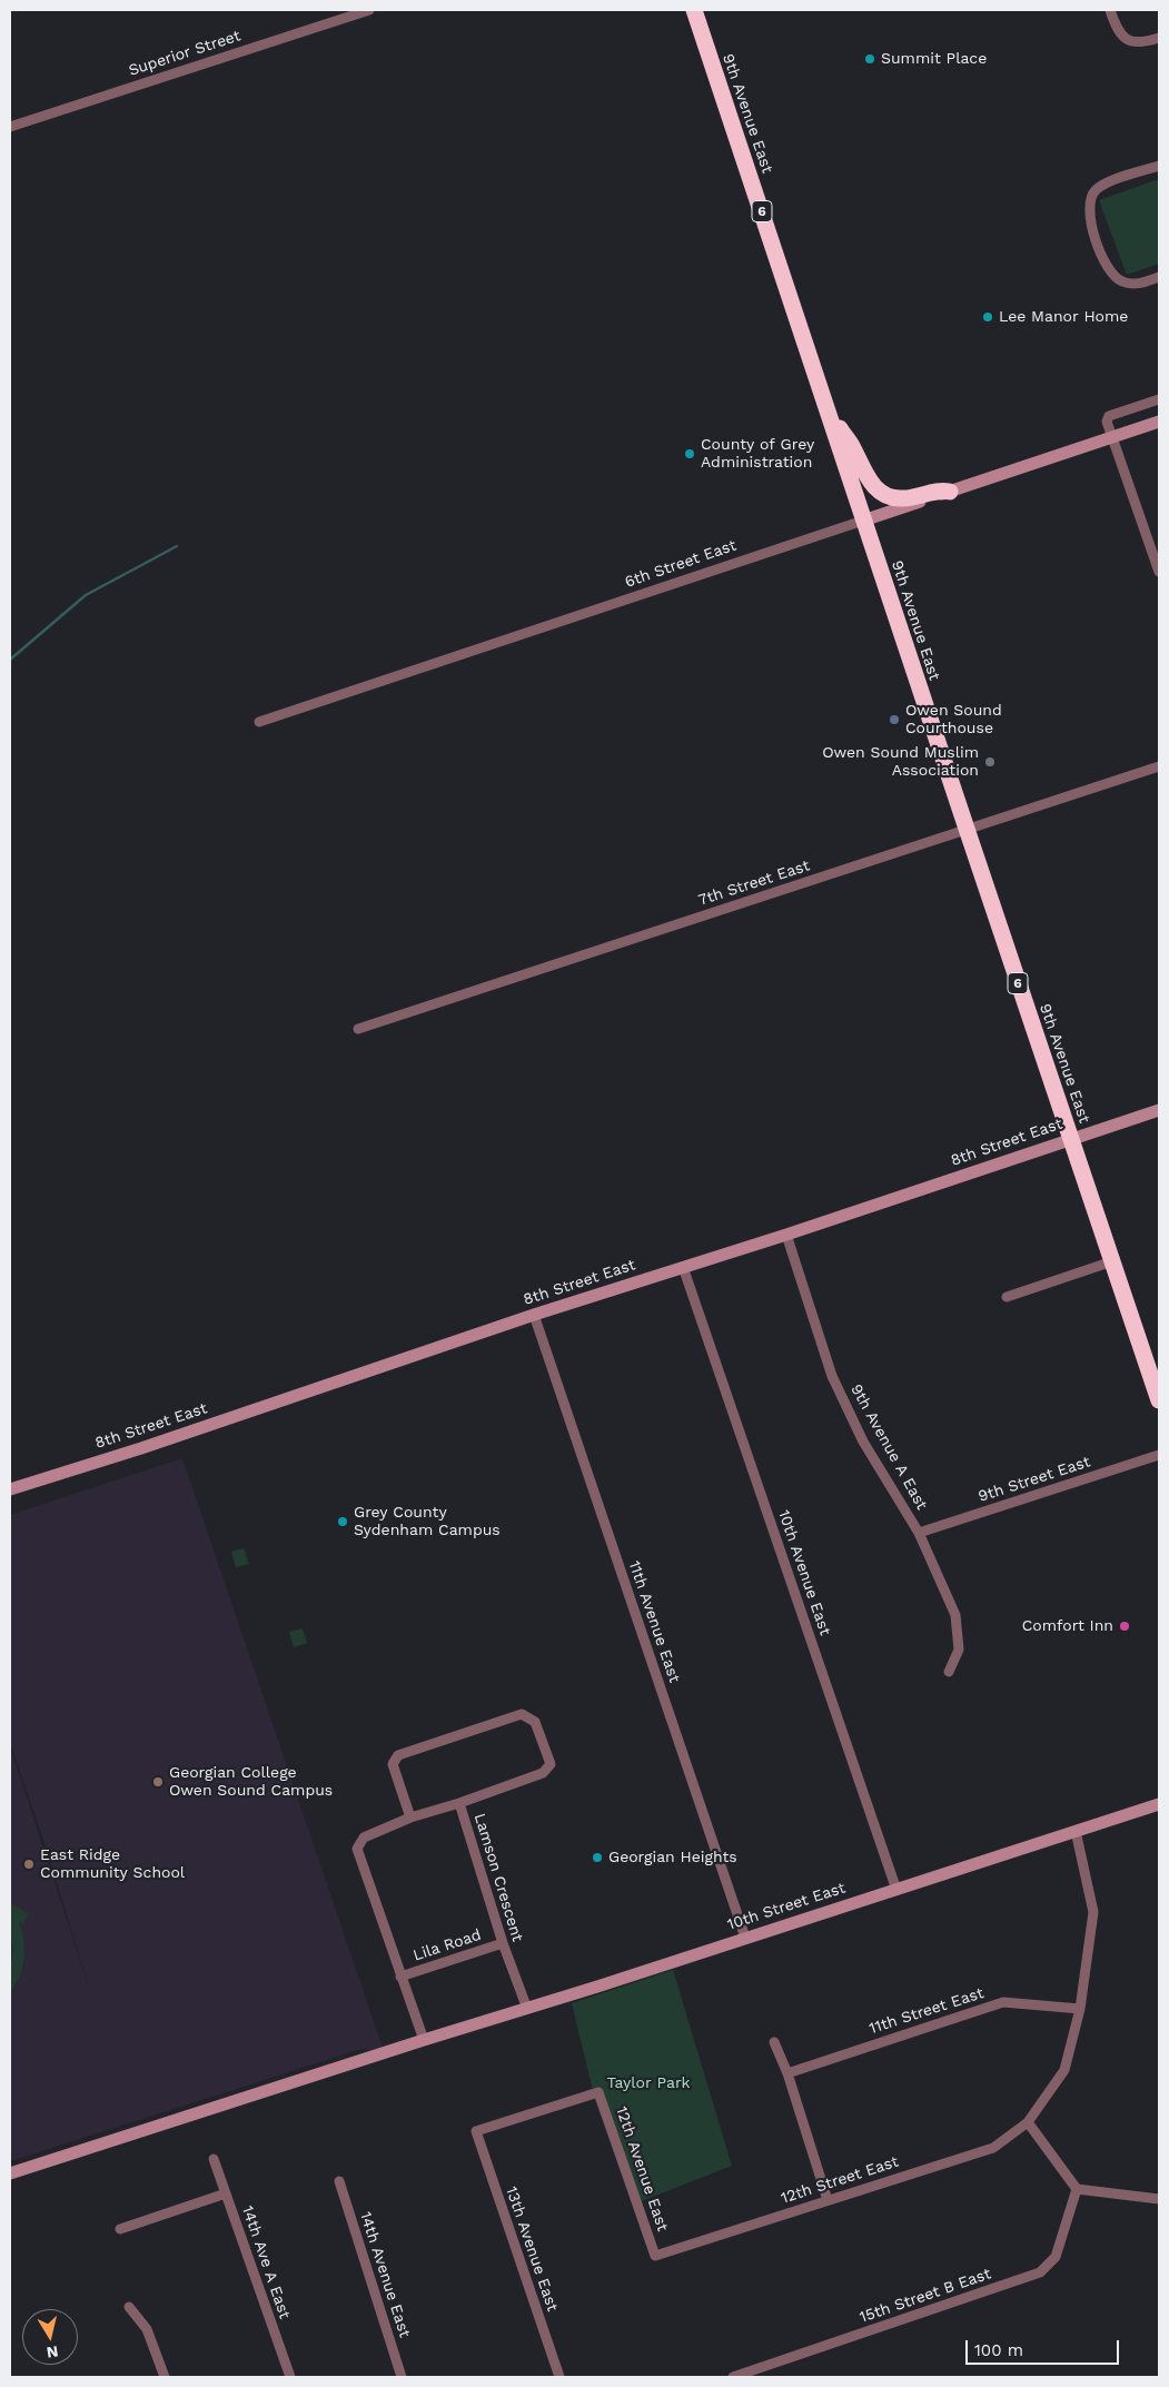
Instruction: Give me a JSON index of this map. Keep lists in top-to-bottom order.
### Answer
{
  "streets": {
    "highway": ["9th Avenue East", "6"],
    "main road": ["6th Street East", "8th Street East", "10th Street East"],
    "street": [
      "Superior Street",
      "7th Street East",
      "9th Avenue A East",
      "9th Street East",
      "10th Avenue East",
      "11th Avenue East",
      "Lamson Crescent",
      "Lila Road",
      "11th Street East",
      "12th Avenue East",
      "12th Street East",
      "13th Avenue East",
      "14th Ave A East",
      "14th Avenue East",
      "15th Street B East"
    ]
  },
  "crossings": [
    ["9th Avenue East", "6th Street East"],
    ["9th Avenue East", "7th Street East"],
    ["9th Avenue East", "8th Street East"],
    ["8th Street East", "9th Avenue A East"],
    ["8th Street East", "10th Avenue East"],
    ["8th Street East", "11th Avenue East"],
    ["9th Avenue A East", "9th Street East"],
    ["10th Avenue East", "10th Street East"],
    ["11th Avenue East", "10th Street East"],
    ["Lamson Crescent", "10th Street East"],
    ["Lamson Crescent", "Lila Road"],
    ["12th Avenue East", "12th Street East"],
    ["12th Avenue East", "13th Avenue East"]
  ],
  "parks": ["Taylor Park"],
  "places": [
    "Summit Place",
    "Lee Manor Home",
    "County of Grey Administration",
    "Owen Sound Courthouse",
    "Owen Sound Muslim Association",
    "Grey County Sydenham Campus",
    "Comfort Inn",
    "Georgian College Owen Sound Campus",
    "Georgian Heights",
    "East Ridge Community School"
  ],
  "scale_bar": "100 m",
  "north": "bottom"
}
